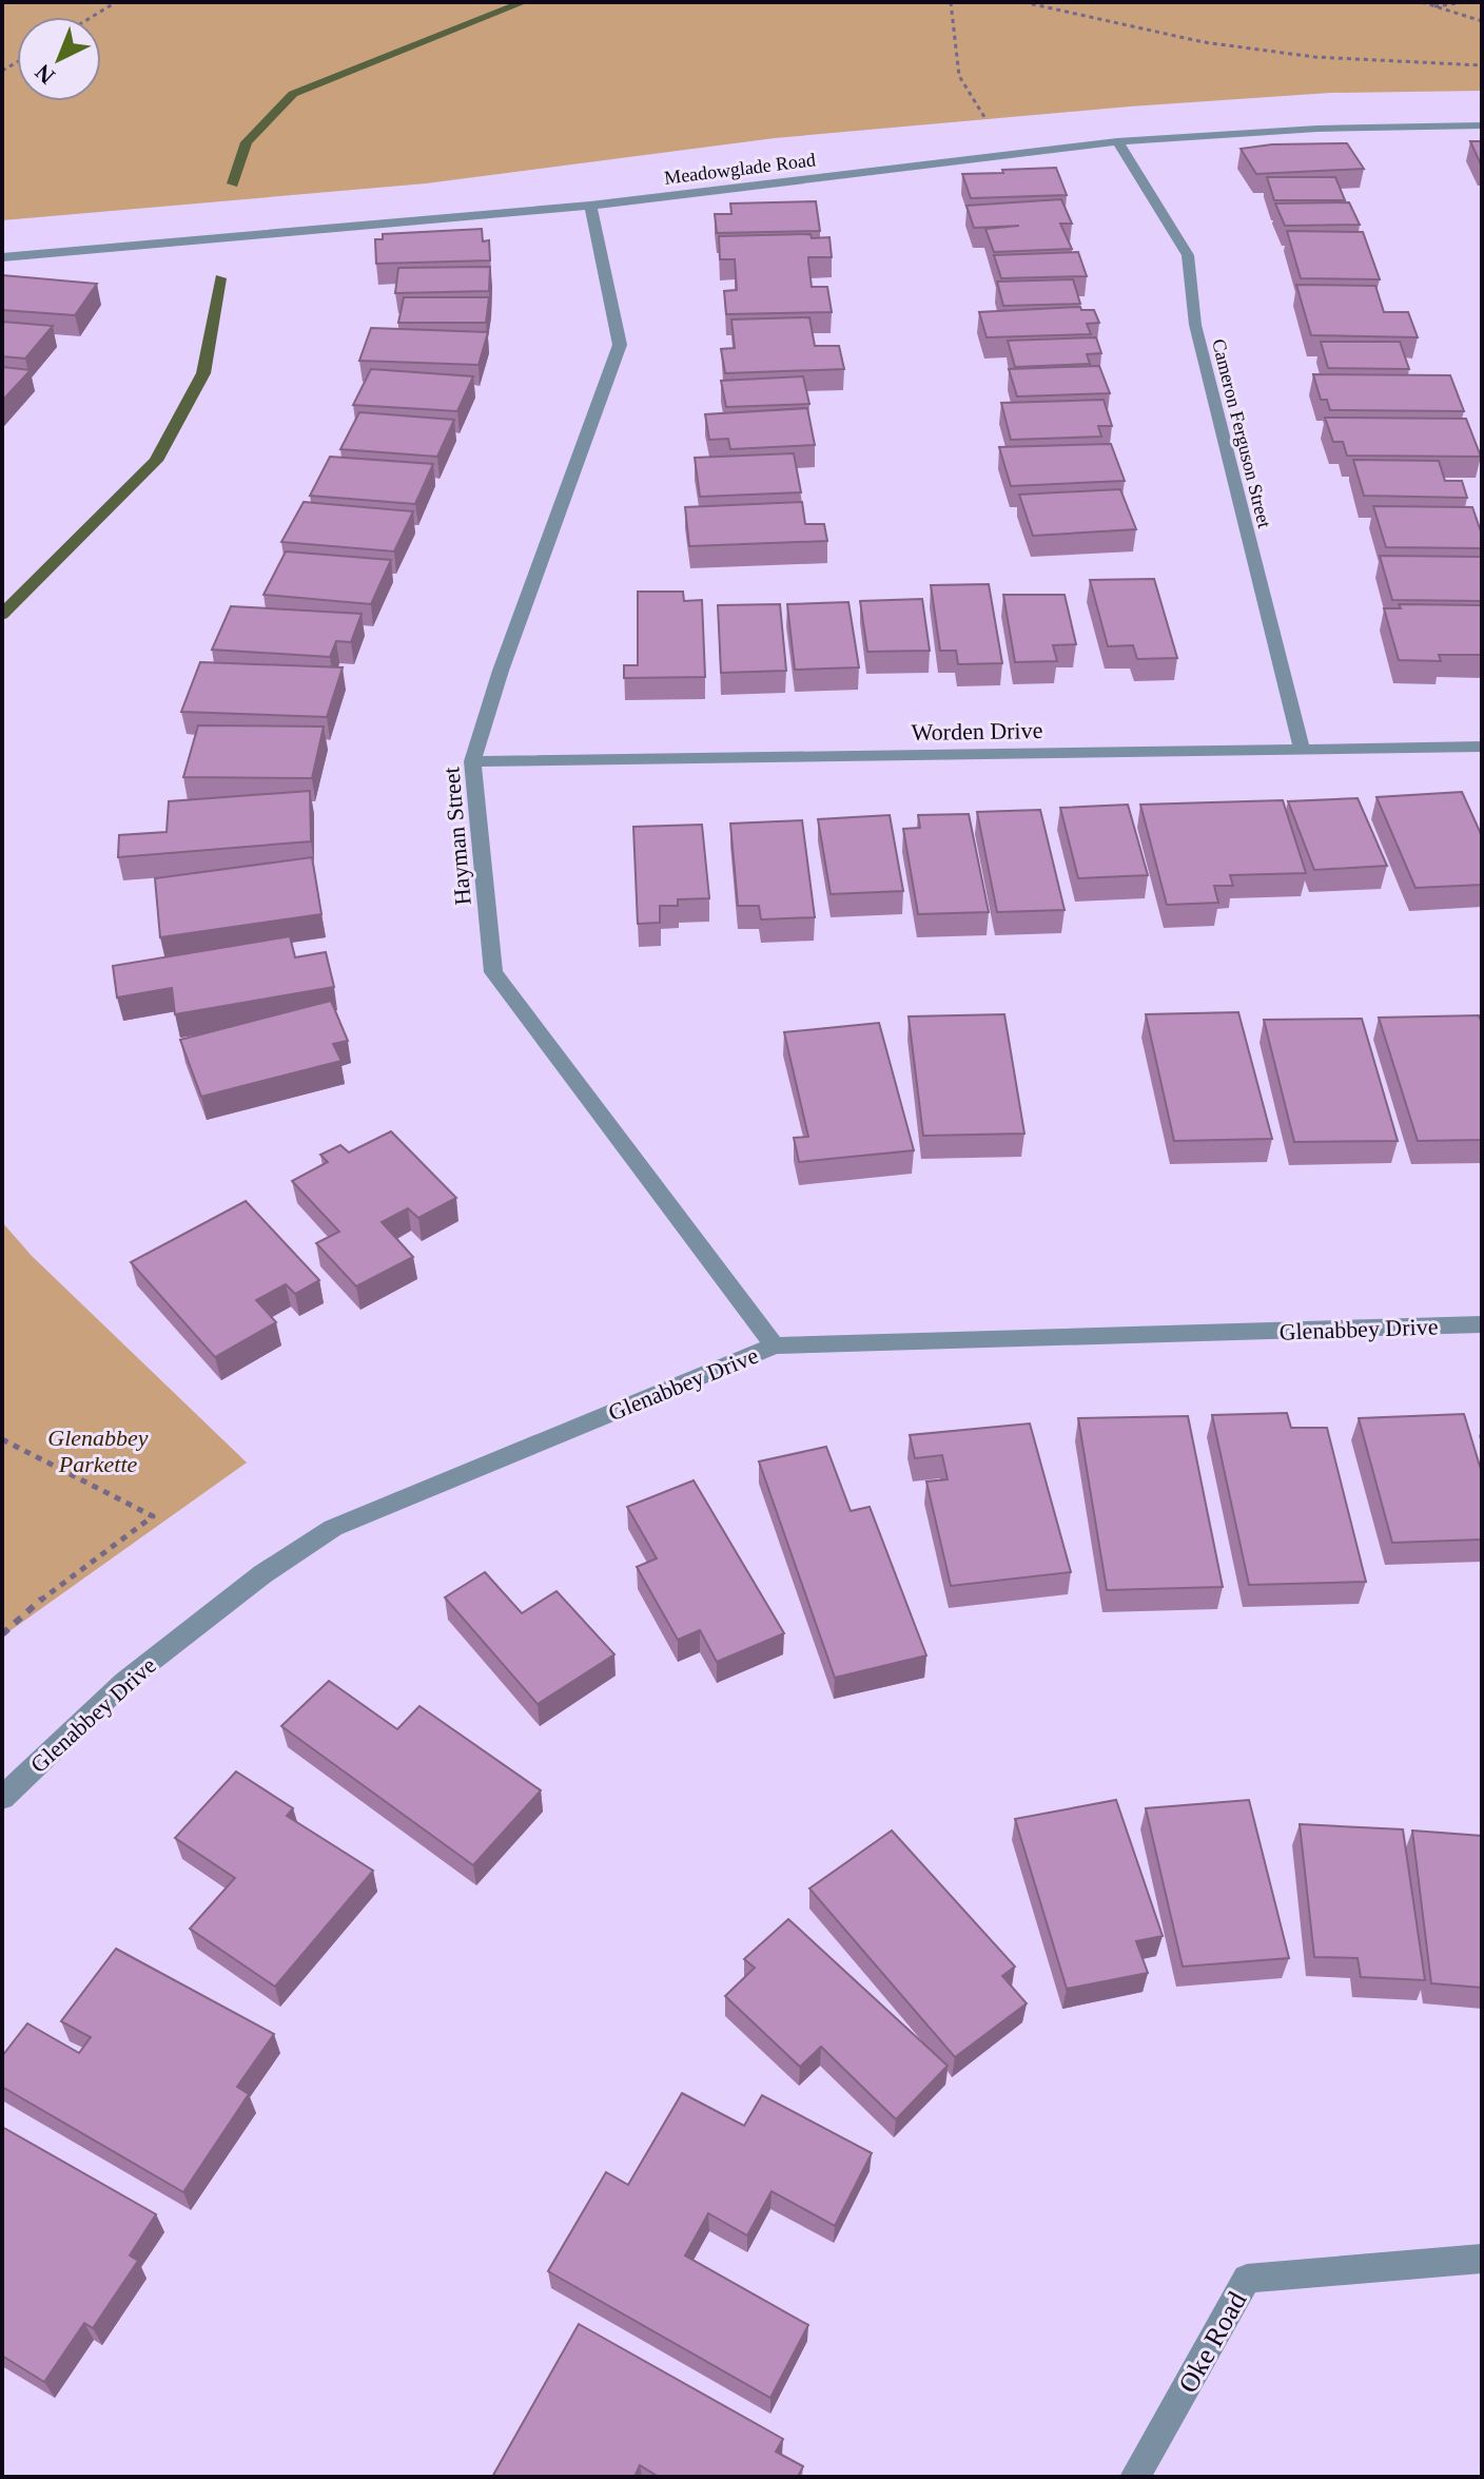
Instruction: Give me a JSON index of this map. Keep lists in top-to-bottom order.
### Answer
{
  "streets": {
    "street": [
      "Meadowglade Road",
      "Cameron Ferguson Street",
      "Worden Drive",
      "Hayman Street",
      "Glenabbey Drive",
      "Oke Road"
    ]
  },
  "crossings": [
    ["Meadowglade Road", "Cameron Ferguson Street"],
    ["Meadowglade Road", "Hayman Street"],
    ["Cameron Ferguson Street", "Worden Drive"],
    ["Worden Drive", "Hayman Street"],
    ["Hayman Street", "Glenabbey Drive"]
  ],
  "parks": ["Glenabbey Parkette"],
  "north": "bottom left"
}
